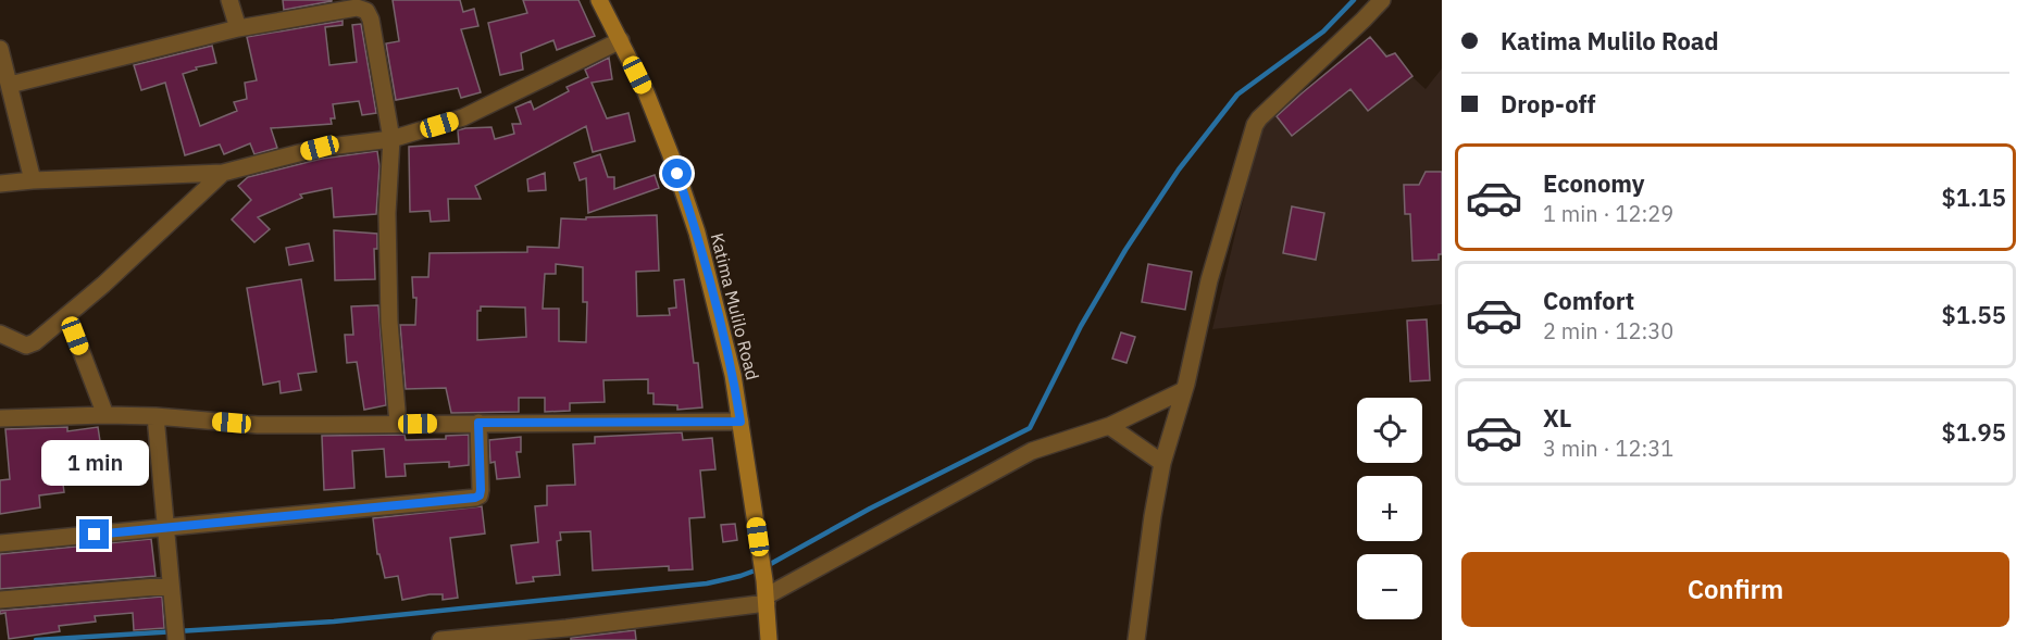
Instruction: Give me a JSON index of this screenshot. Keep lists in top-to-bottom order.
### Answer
{
  "streets": {
    "main road": ["Katima Mulilo Road"]
  },
  "page": {
    "banner": ["Katima Mulilo Road", "Drop-off"],
    "list": [
      {
        "name": "Economy",
        "note": "1 min · 12:29",
        "value": "$1.15"
      },
      {
        "name": "Comfort",
        "note": "2 min · 12:30",
        "value": "$1.55"
      },
      {
        "name": "XL",
        "note": "3 min · 12:31",
        "value": "$1.95"
      }
    ],
    "map_buttons": ["+", "−"],
    "bubble": "1 min",
    "buttons": "Confirm"
  }
}
